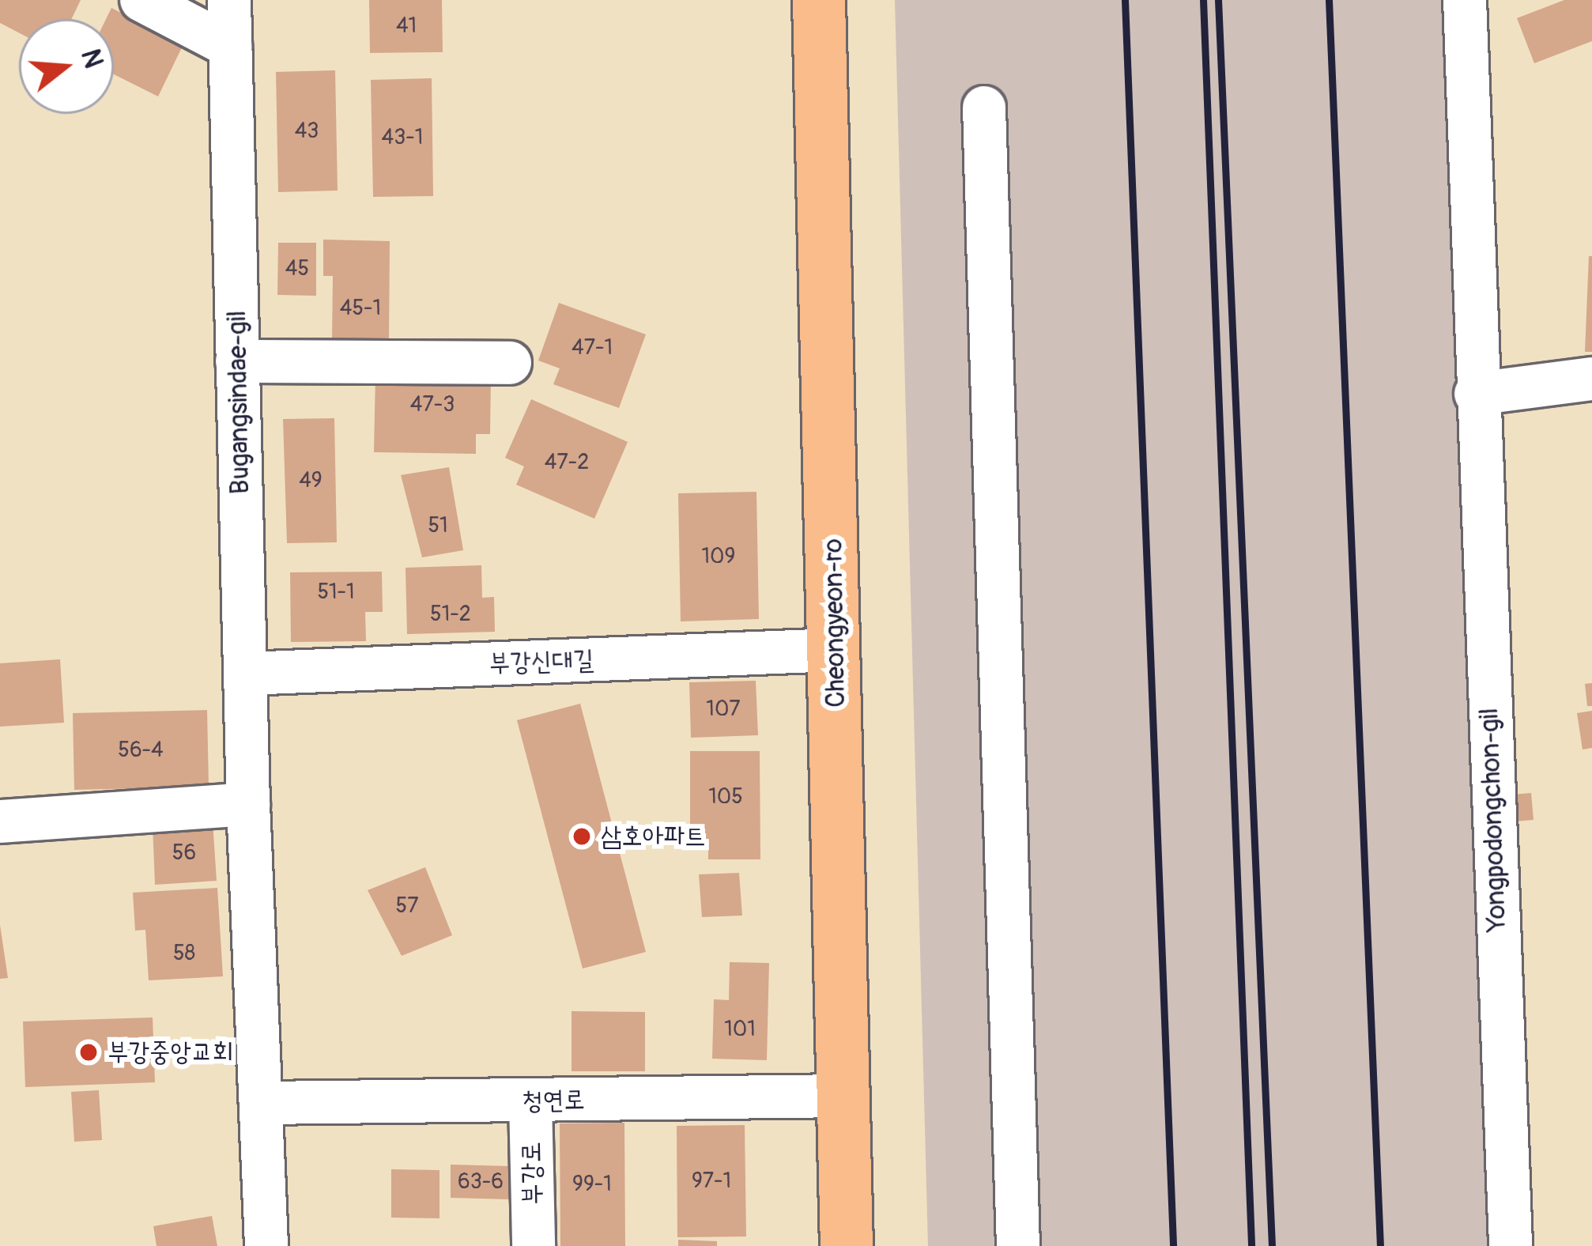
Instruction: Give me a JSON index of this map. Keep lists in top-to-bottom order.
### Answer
{
  "streets": {
    "main road": ["Cheongyeon-ro"],
    "street": [
      "Bugangsindae-gil",
      "부강신대길",
      "Yongpodongchon-gil",
      "청연로",
      "부강로"
    ]
  },
  "crossings": [
    ["Bugangsindae-gil", "부강신대길"],
    ["Bugangsindae-gil", "청연로"],
    ["Cheongyeon-ro", "부강신대길"],
    ["Cheongyeon-ro", "청연로"],
    ["청연로", "부강로"]
  ],
  "places": ["삼호아파트", "부강중앙교회"],
  "house_numbers": [
    "41",
    "43",
    "43-1",
    "45",
    "45-1",
    "47-1",
    "47-3",
    "47-2",
    "49",
    "51",
    "109",
    "51-1",
    "51-2",
    "107",
    "56-4",
    "105",
    "56",
    "57",
    "58",
    "101",
    "97-1",
    "63-6",
    "99-1"
  ],
  "north": "right"
}
